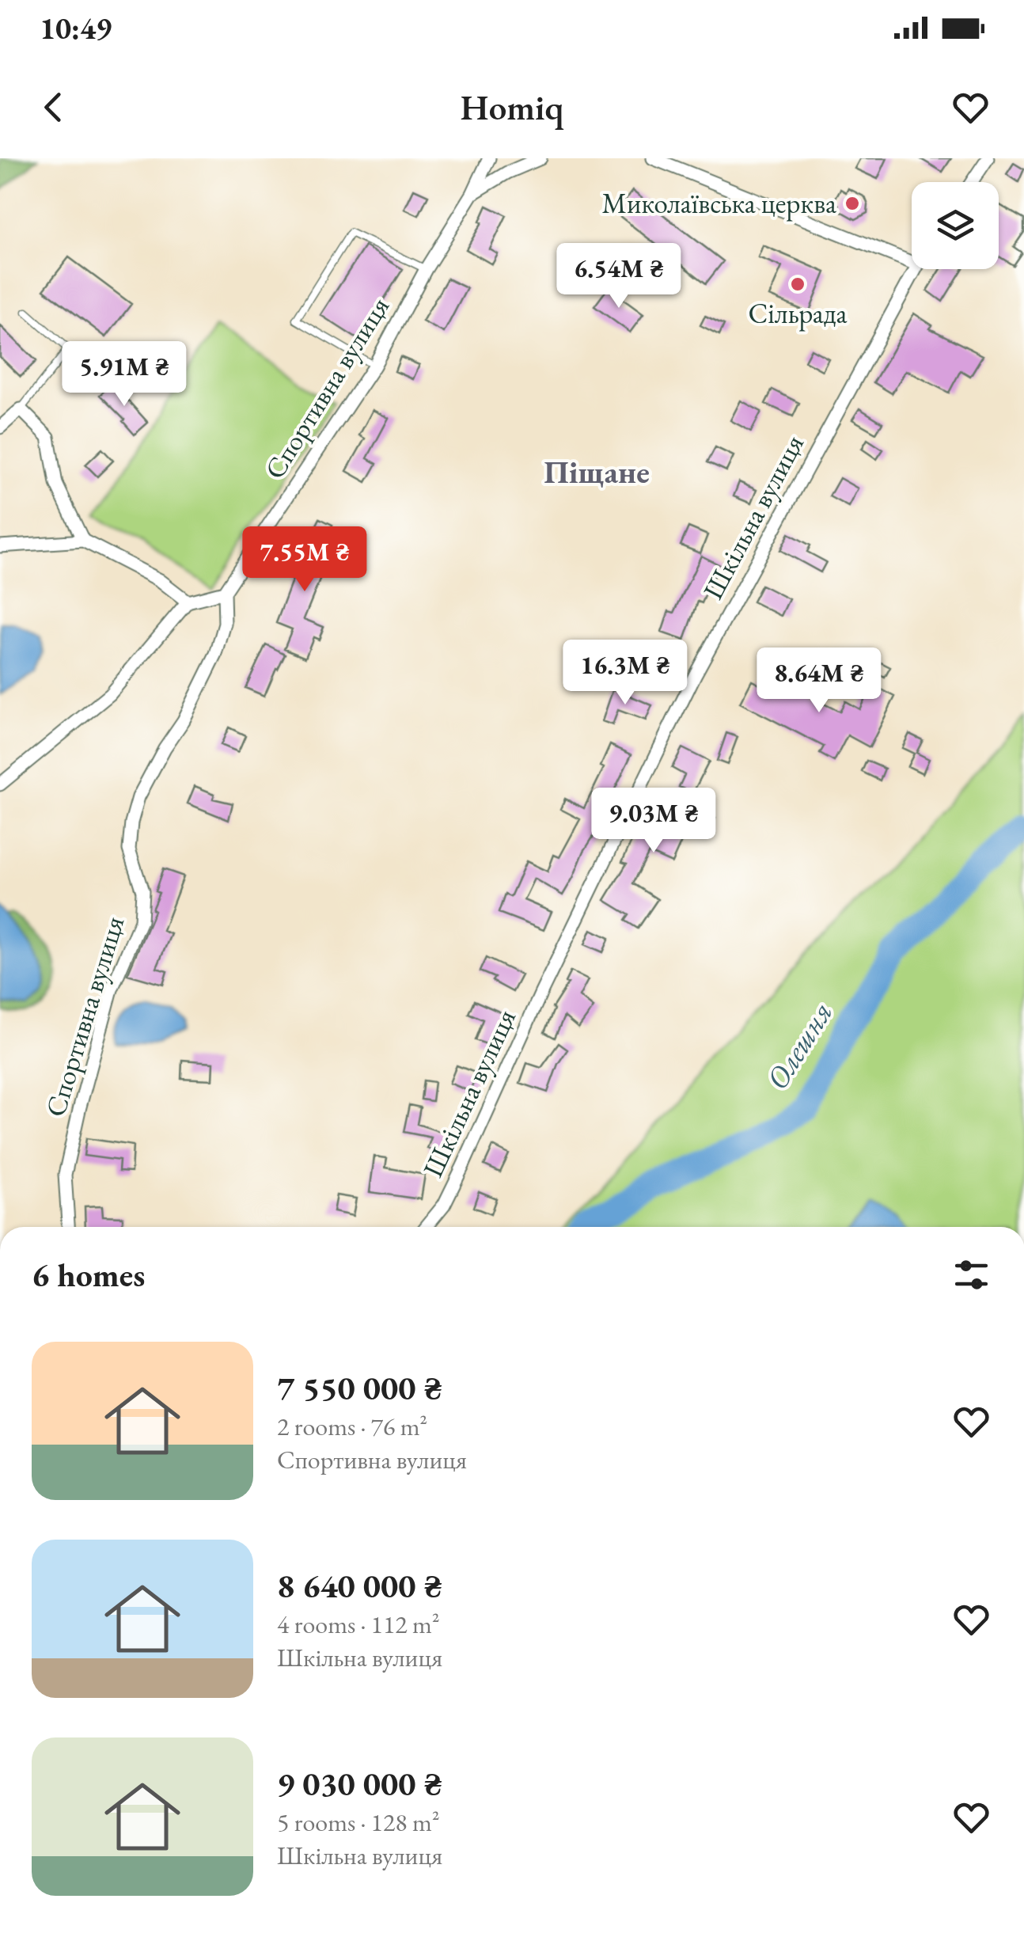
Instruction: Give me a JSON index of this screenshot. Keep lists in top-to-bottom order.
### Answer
{
  "streets": {
    "street": ["Спортивна вулиця", "Шкільна вулиця"]
  },
  "districts": ["Піщане"],
  "water": ["Олешня"],
  "places": ["Миколаївська церква", "Сільрада"],
  "page": {
    "status": "10:49",
    "header": "Homiq",
    "price": [
      "6.54M ₴",
      "5.91M ₴",
      "7.55M ₴",
      "16.3M ₴",
      "8.64M ₴",
      "9.03M ₴"
    ],
    "heading": "6 homes",
    "list": [
      {
        "name": "7 550 000 ₴",
        "note": "2 rooms · 76 m² · Спортивна вулиця"
      },
      {
        "name": "8 640 000 ₴",
        "note": "4 rooms · 112 m² · Шкільна вулиця"
      },
      {
        "name": "9 030 000 ₴",
        "note": "5 rooms · 128 m² · Шкільна вулиця"
      }
    ]
  }
}
